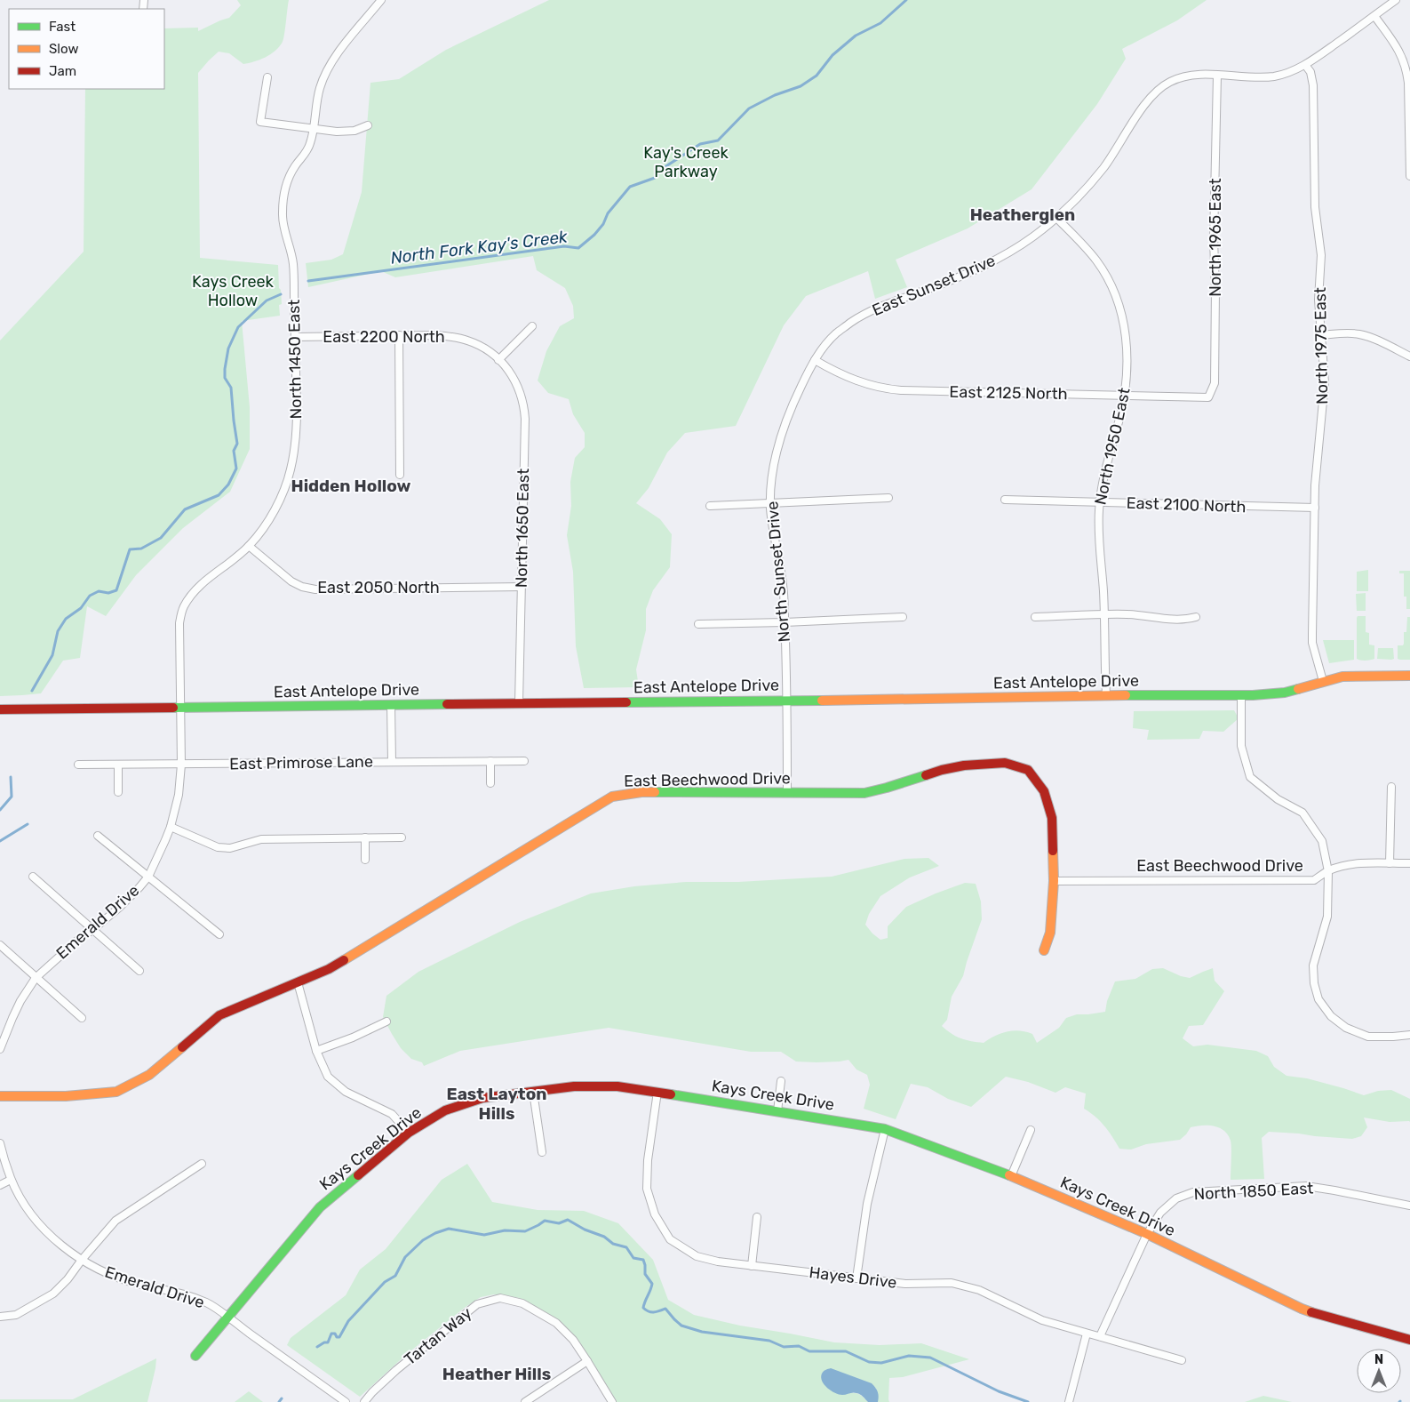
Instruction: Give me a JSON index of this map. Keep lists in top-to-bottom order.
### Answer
{
  "streets": {
    "street": [
      "North 1965 East",
      "East Sunset Drive",
      "East 2200 North",
      "North 1975 East",
      "North 1450 East",
      "East 2125 North",
      "North 1950 East",
      "East 2100 North",
      "North 1650 East",
      "North Sunset Drive",
      "East 2050 North",
      "East Antelope Drive",
      "East Primrose Lane",
      "East Beechwood Drive",
      "Emerald Drive",
      "Kays Creek Drive",
      "North 1850 East",
      "Hayes Drive",
      "Tartan Way"
    ]
  },
  "crossings": [
    ["North 1965 East", "East Sunset Drive"],
    ["North 1965 East", "East 2125 North"],
    ["East Sunset Drive", "North 1975 East"],
    ["East Sunset Drive", "East 2125 North"],
    ["East Sunset Drive", "North 1950 East"],
    ["East Sunset Drive", "North Sunset Drive"],
    ["East 2200 North", "North 1450 East"],
    ["East 2200 North", "North 1650 East"],
    ["North 1975 East", "East 2100 North"],
    ["North 1975 East", "East Antelope Drive"],
    ["North 1450 East", "East 2050 North"],
    ["North 1450 East", "East Antelope Drive"],
    ["North 1450 East", "Emerald Drive"],
    ["East 2125 North", "North 1950 East"],
    ["North 1950 East", "East 2100 North"],
    ["North 1950 East", "East Antelope Drive"],
    ["North 1650 East", "East 2050 North"],
    ["North 1650 East", "East Antelope Drive"],
    ["North Sunset Drive", "East Antelope Drive"],
    ["North Sunset Drive", "East Beechwood Drive"],
    ["East Antelope Drive", "Emerald Drive"],
    ["East Primrose Lane", "Emerald Drive"],
    ["Emerald Drive", "Kays Creek Drive"],
    ["Kays Creek Drive", "North 1850 East"],
    ["Kays Creek Drive", "Hayes Drive"],
    ["North 1850 East", "Hayes Drive"]
  ],
  "districts": [
    "Heatherglen",
    "Hidden Hollow",
    "East Layton Hills",
    "Heather Hills"
  ],
  "water": ["North Fork Kay's Creek"],
  "parks": ["Kay's Creek Parkway", "Kays Creek Hollow"],
  "legend": ["Fast", "Slow", "Jam"],
  "north": "top"
}
